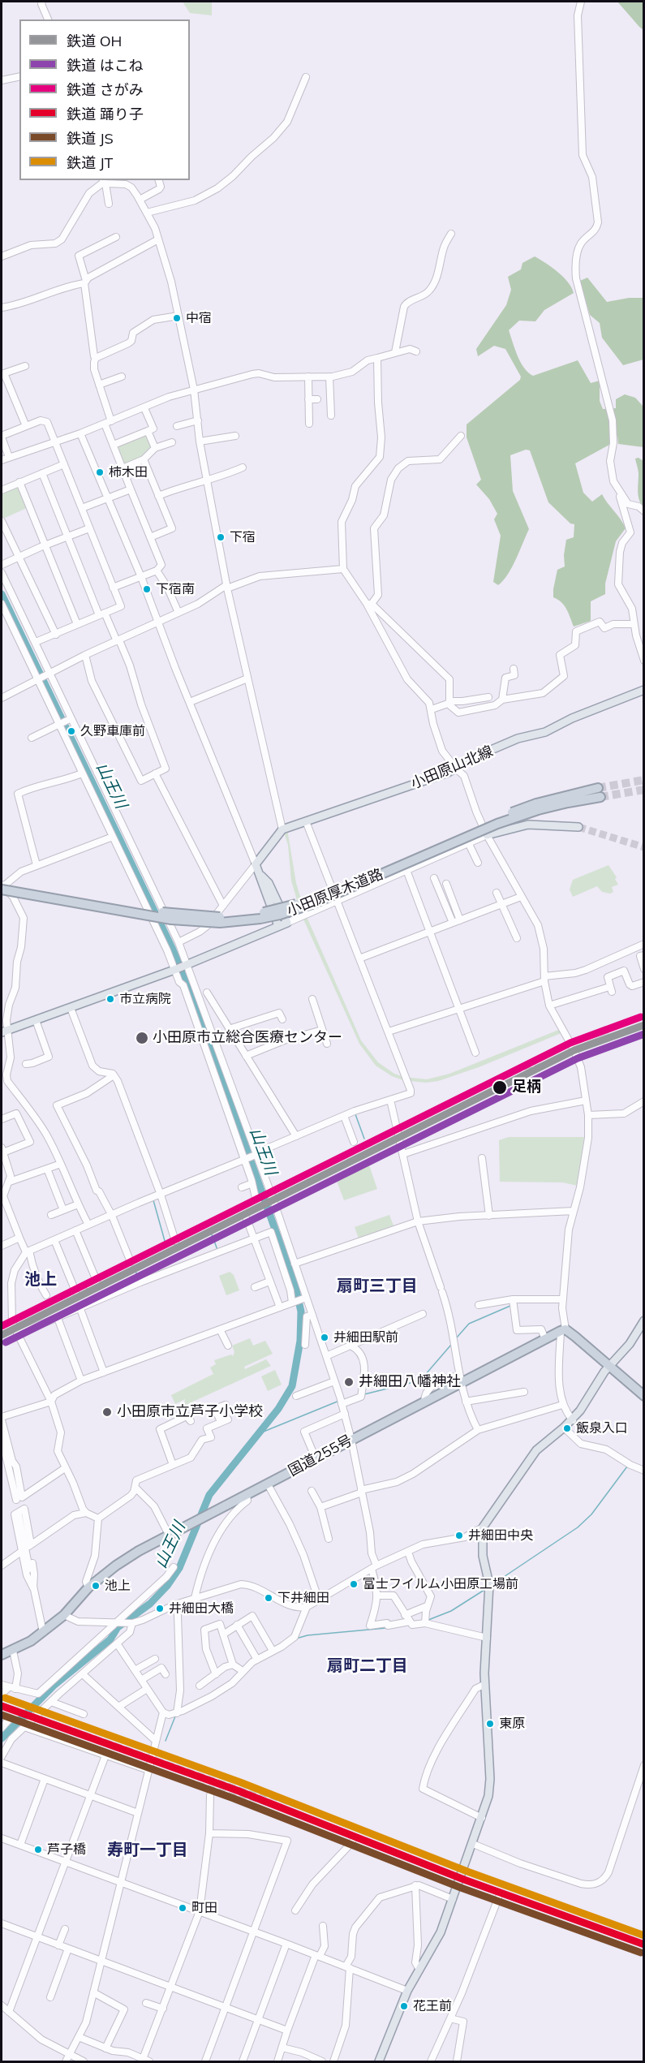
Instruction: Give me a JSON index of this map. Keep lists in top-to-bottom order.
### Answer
{
  "streets": {
    "highway": ["小田原厚木道路", "国道255号"],
    "main road": ["小田原山北線"]
  },
  "districts": [
    "池上",
    "扇町三丁目",
    "扇町二丁目",
    "寿町一丁目"
  ],
  "water": ["山王川"],
  "places": [
    "中宿",
    "柿木田",
    "下宿",
    "下宿南",
    "久野車庫前",
    "市立病院",
    "小田原市立総合医療センター",
    "足柄",
    "井細田駅前",
    "井細田八幡神社",
    "小田原市立芦子小学校",
    "飯泉入口",
    "井細田中央",
    "富士フイルム小田原工場前",
    "池上",
    "下井細田",
    "井細田大橋",
    "東原",
    "芦子橋",
    "町田",
    "花王前"
  ],
  "lines": [
    "rail line さがみ",
    "rail line OH",
    "rail line はこね",
    "rail line JT",
    "rail line 踊り子",
    "rail line JS"
  ],
  "legend": [
    "鉄道 OH",
    "鉄道 はこね",
    "鉄道 さがみ",
    "鉄道 踊り子",
    "鉄道 JS",
    "鉄道 JT"
  ]
}
